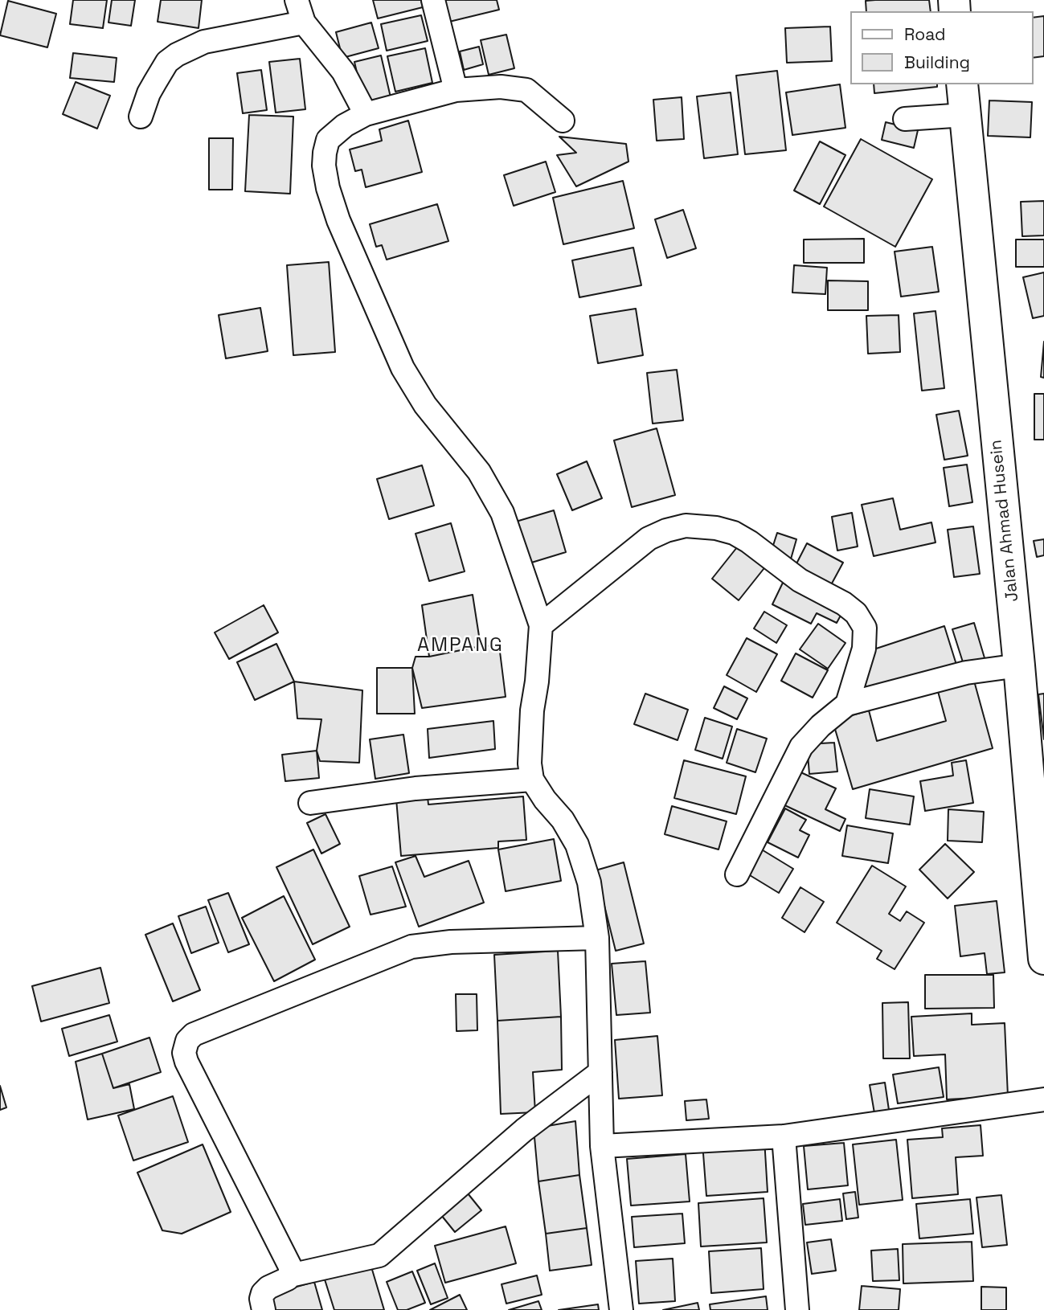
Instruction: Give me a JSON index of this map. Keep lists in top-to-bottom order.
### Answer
{
  "streets": {
    "main road": ["Jalan Ahmad Husein"]
  },
  "districts": ["AMPANG"],
  "legend": ["Road", "Building"]
}
